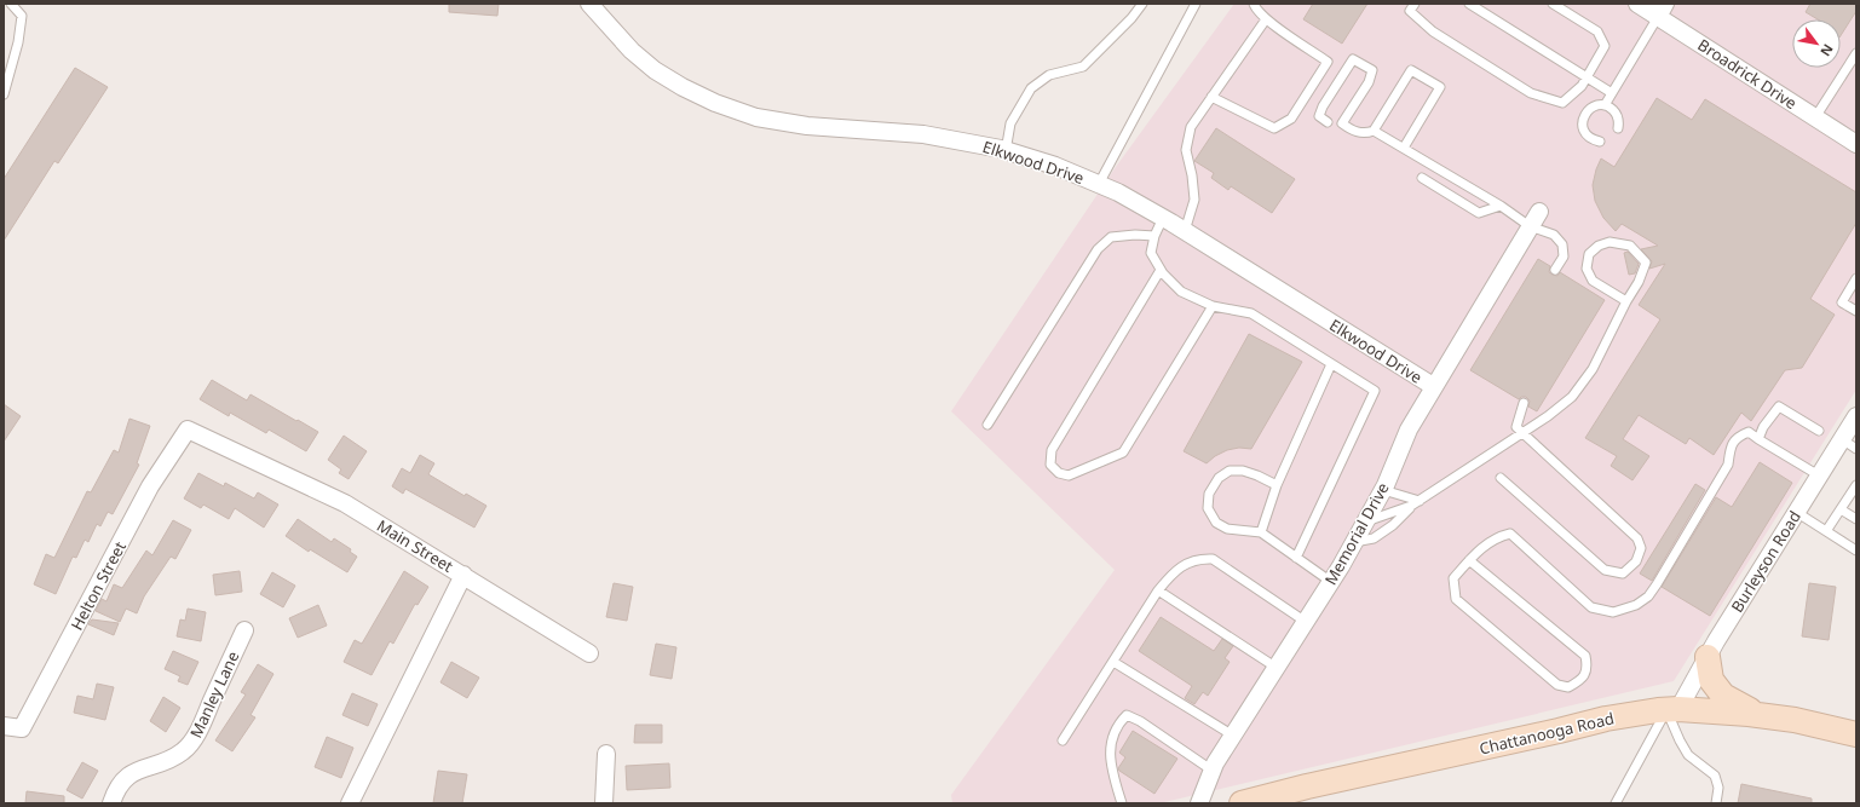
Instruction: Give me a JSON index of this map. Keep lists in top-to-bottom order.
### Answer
{
  "streets": {
    "main road": ["Chattanooga Road"],
    "street": [
      "Broadrick Drive",
      "Elkwood Drive",
      "Memorial Drive",
      "Main Street",
      "Burleyson Road",
      "Helton Street",
      "Manley Lane"
    ]
  },
  "crossings": [
    ["Elkwood Drive", "Memorial Drive"],
    ["Main Street", "Helton Street"],
    ["Burleyson Road", "Chattanooga Road"]
  ],
  "north": "bottom right"
}
